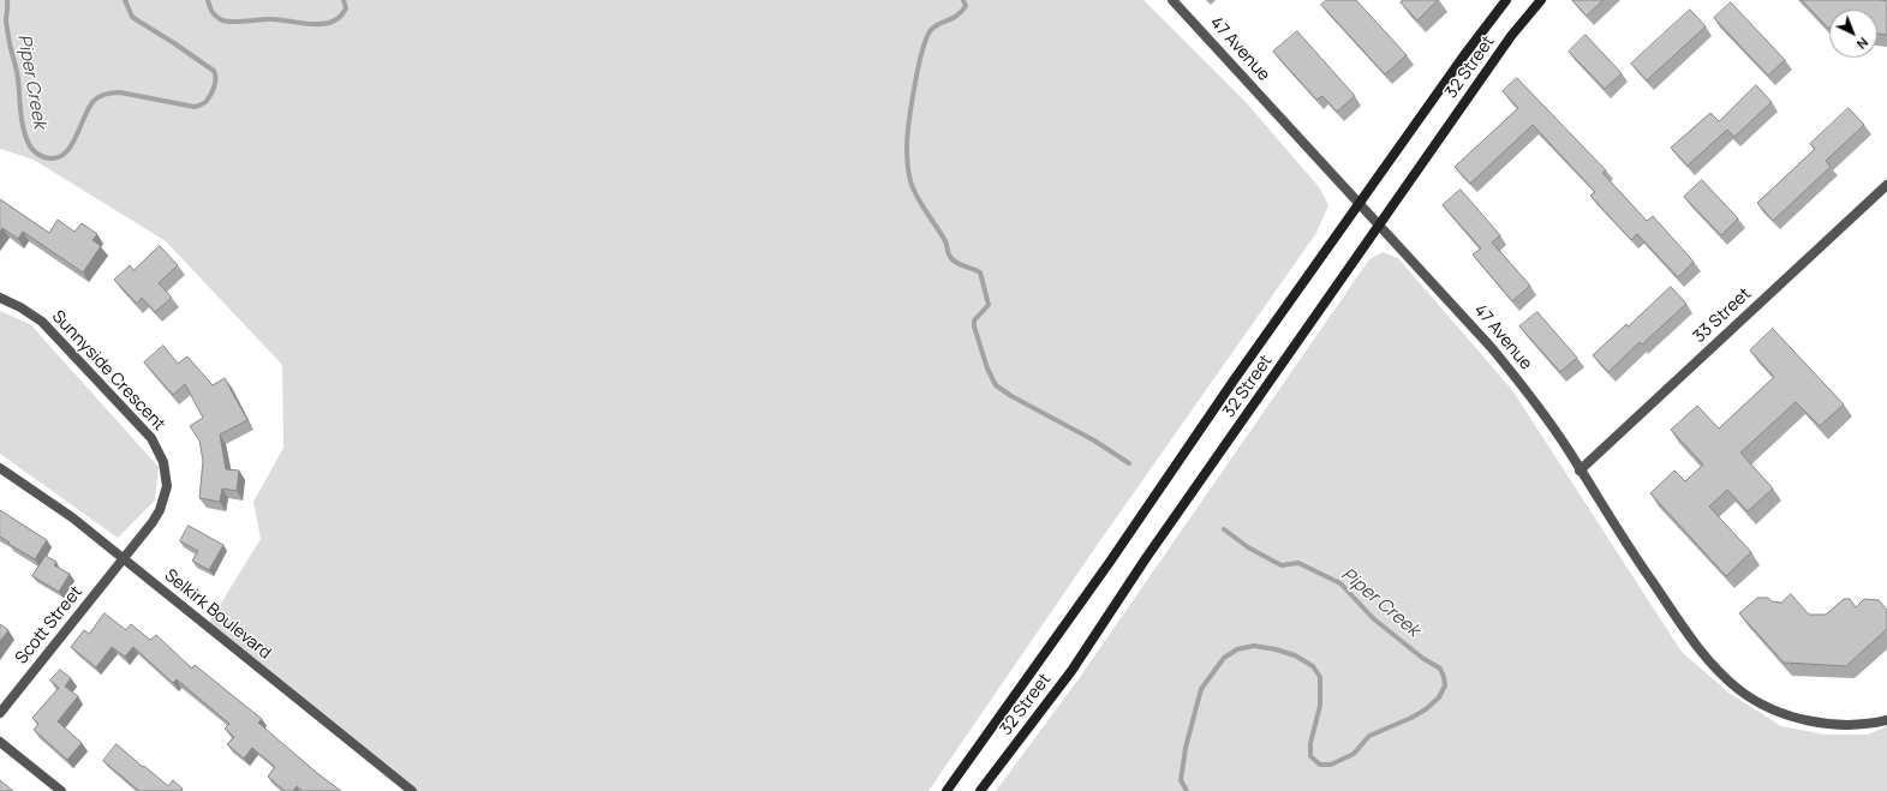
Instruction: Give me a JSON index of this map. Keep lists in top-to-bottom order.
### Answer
{
  "streets": {
    "main road": ["32 Street"],
    "street": [
      "47 Avenue",
      "33 Street",
      "Sunnyside Crescent",
      "Selkirk Boulevard",
      "Scott Street"
    ]
  },
  "crossings": [
    ["47 Avenue", "32 Street"],
    ["47 Avenue", "33 Street"],
    ["Sunnyside Crescent", "Selkirk Boulevard"],
    ["Sunnyside Crescent", "Scott Street"],
    ["Selkirk Boulevard", "Scott Street"]
  ],
  "water": ["Piper Creek"],
  "north": "bottom right"
}
